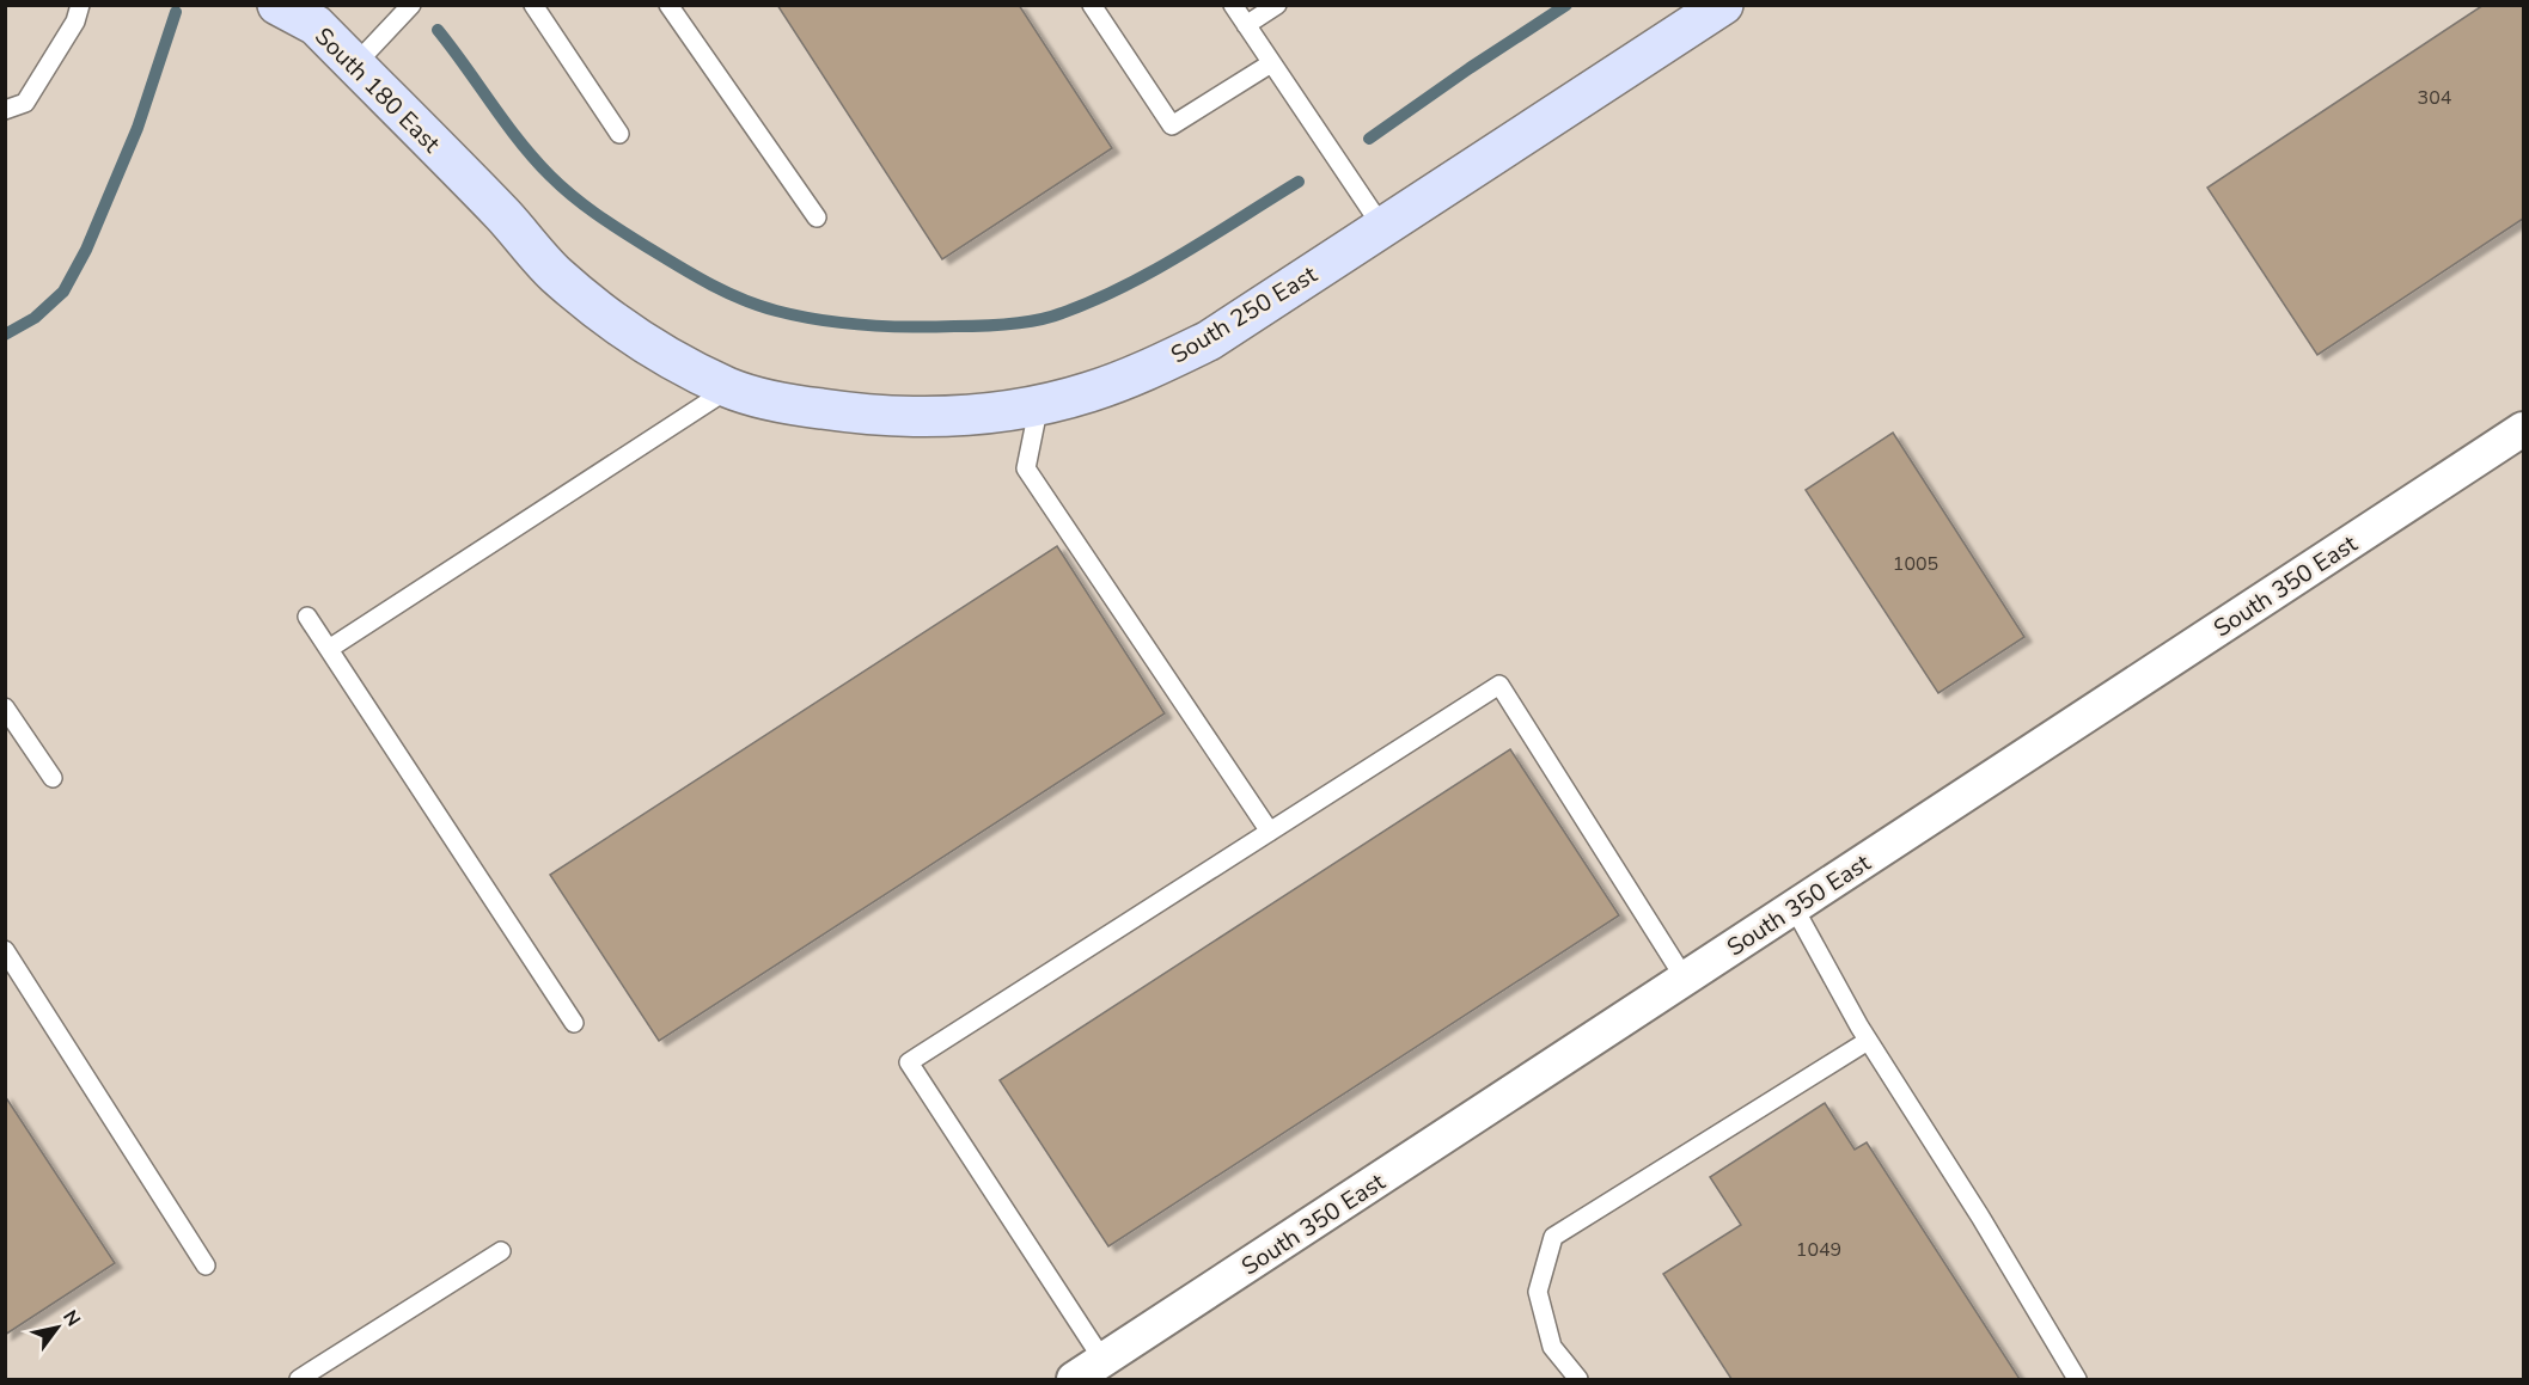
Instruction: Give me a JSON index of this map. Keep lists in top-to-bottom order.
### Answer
{
  "streets": {
    "street": ["South 180 East", "South 250 East", "South 350 East"]
  },
  "crossings": [
    ["South 180 East", "South 250 East"]
  ],
  "house_numbers": ["304", "1005", "1049"],
  "north": "top right"
}
